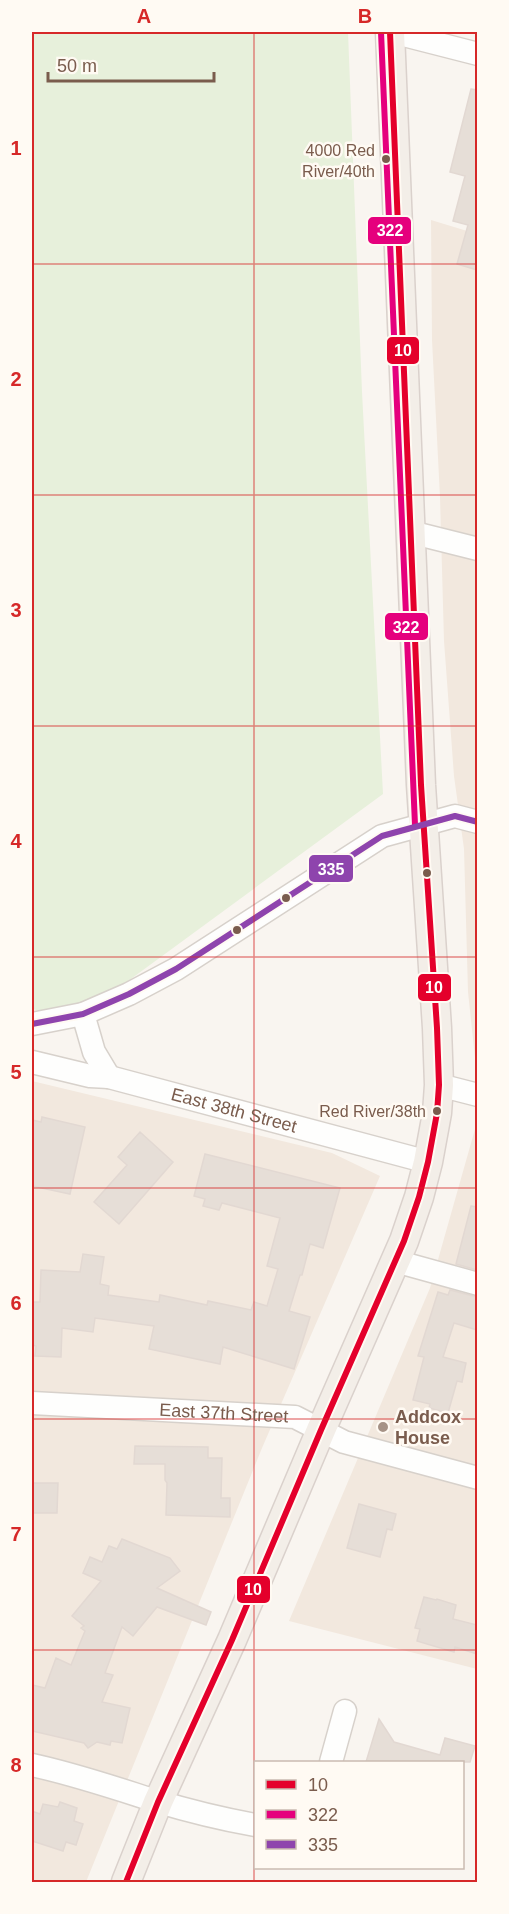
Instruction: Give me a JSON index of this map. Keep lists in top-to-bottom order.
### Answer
{
  "streets": {
    "street": ["East 38th Street", "East 37th Street"]
  },
  "places": ["4000 Red River/40th", "Red River/38th", "Addcox House"],
  "lines": ["transit line 10", "transit line 322", "transit line 335"],
  "legend": ["10", "322", "335"],
  "scale_bar": "50 m",
  "grid": {
    "columns": ["A", "B"],
    "rows": [
      "1",
      "2",
      "3",
      "4",
      "5",
      "6",
      "7",
      "8"
    ]
  }
}
